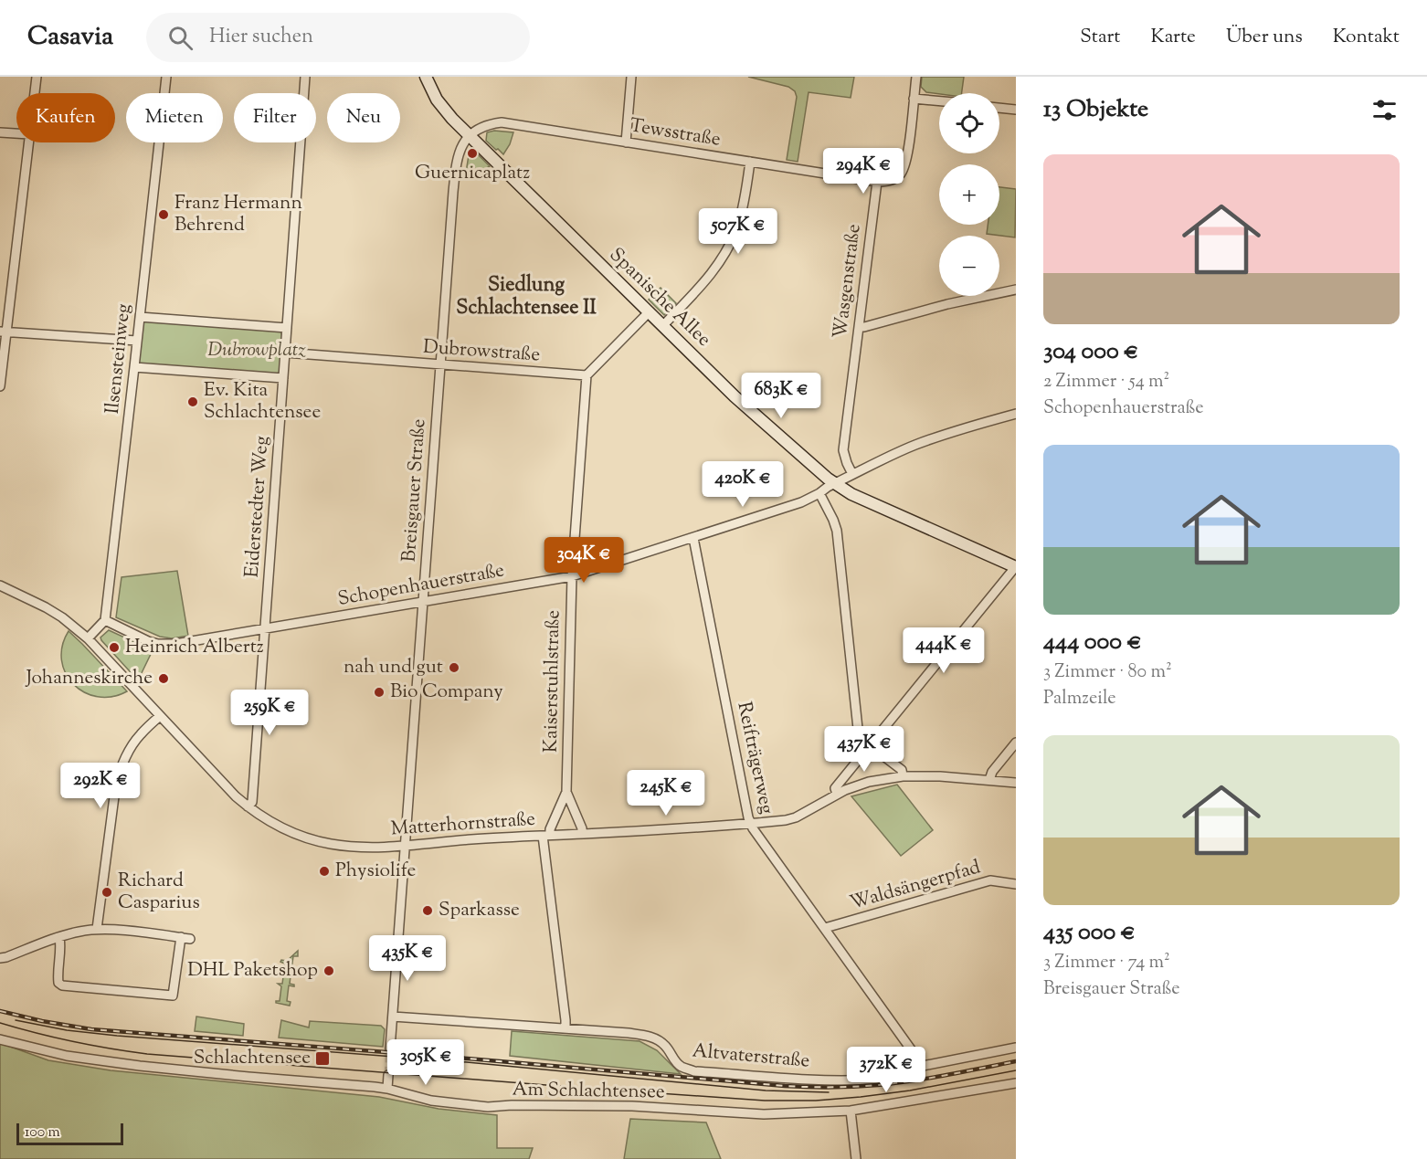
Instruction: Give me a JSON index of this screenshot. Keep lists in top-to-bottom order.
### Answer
{
  "streets": {
    "main road": ["Spanische Allee"],
    "street": [
      "Tewsstraße",
      "Wasgenstraße",
      "Dubrowstraße",
      "Ilsensteinweg",
      "Breisgauer Straße",
      "Eiderstedter Weg",
      "Schopenhauerstraße",
      "Kaiserstuhlstraße",
      "Reifträgerweg",
      "Matterhornstraße",
      "Waldsängerpfad",
      "Altvaterstraße",
      "Am Schlachtensee"
    ]
  },
  "crossings": [
    ["Tewsstraße", "Wasgenstraße"],
    ["Tewsstraße", "Spanische Allee"],
    ["Tewsstraße", "Breisgauer Straße"],
    ["Wasgenstraße", "Schopenhauerstraße"],
    ["Spanische Allee", "Breisgauer Straße"],
    ["Spanische Allee", "Schopenhauerstraße"],
    ["Dubrowstraße", "Breisgauer Straße"],
    ["Dubrowstraße", "Eiderstedter Weg"],
    ["Dubrowstraße", "Kaiserstuhlstraße"],
    ["Ilsensteinweg", "Schopenhauerstraße"],
    ["Breisgauer Straße", "Schopenhauerstraße"],
    ["Breisgauer Straße", "Matterhornstraße"],
    ["Breisgauer Straße", "Altvaterstraße"],
    ["Eiderstedter Weg", "Schopenhauerstraße"],
    ["Eiderstedter Weg", "Matterhornstraße"],
    ["Schopenhauerstraße", "Kaiserstuhlstraße"],
    ["Schopenhauerstraße", "Reifträgerweg"],
    ["Kaiserstuhlstraße", "Matterhornstraße"],
    ["Kaiserstuhlstraße", "Altvaterstraße"],
    ["Reifträgerweg", "Matterhornstraße"],
    ["Reifträgerweg", "Waldsängerpfad"],
    ["Reifträgerweg", "Altvaterstraße"]
  ],
  "districts": ["Siedlung Schlachtensee II"],
  "parks": ["Dubrowplatz"],
  "places": {
    "other": [
      "Guernicaplatz",
      "Franz Hermann Behrend",
      "Ev. Kita Schlachtensee",
      "Heinrich Albertz",
      "nah und gut",
      "Johanneskirche",
      "Bio Company",
      "Physiolife",
      "Richard Casparius",
      "Sparkasse",
      "DHL Paketshop"
    ],
    "transit": ["Schlachtensee"]
  },
  "scale_bar": "100 m",
  "page": {
    "header": "Casavia",
    "search": "Hier suchen",
    "nav": [
      "Start",
      "Karte",
      "Über uns",
      "Kontakt"
    ],
    "heading": "13 Objekte",
    "map_buttons": ["+", "−"],
    "chip": [
      "Kaufen",
      "Mieten",
      "Filter",
      "Neu"
    ],
    "list": [
      {
        "name": "304 000 €",
        "note": "2 Zimmer · 54 m² · Schopenhauerstraße"
      },
      {
        "name": "444 000 €",
        "note": "3 Zimmer · 80 m² · Palmzeile"
      },
      {
        "name": "435 000 €",
        "note": "3 Zimmer · 74 m² · Breisgauer Straße"
      }
    ],
    "price": [
      "294K €",
      "507K €",
      "683K €",
      "420K €",
      "304K €",
      "444K €",
      "259K €",
      "437K €",
      "292K €",
      "245K €",
      "435K €",
      "305K €",
      "372K €"
    ],
    "scale": "100 m"
  }
}
